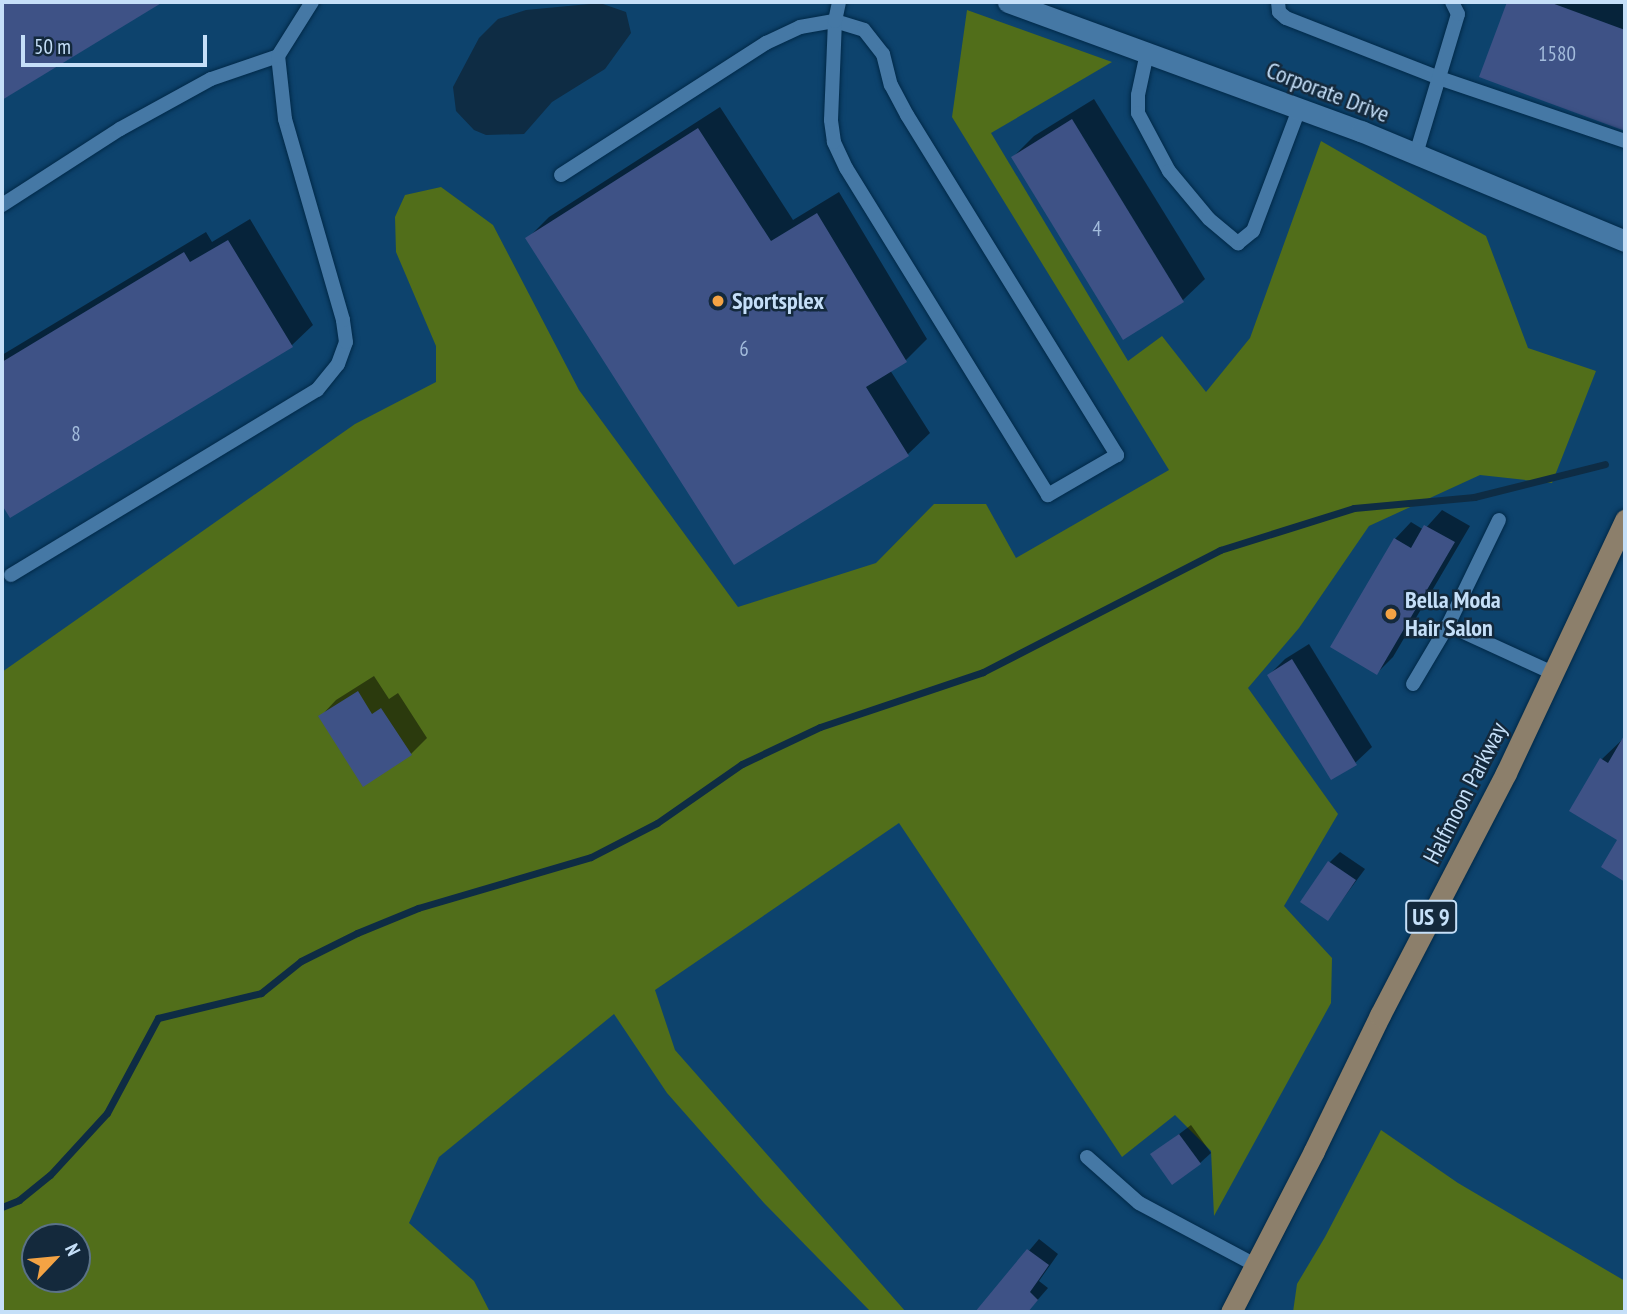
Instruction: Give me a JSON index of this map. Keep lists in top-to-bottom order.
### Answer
{
  "streets": {
    "main road": ["Halfmoon Parkway", "US 9"],
    "street": ["Corporate Drive"]
  },
  "places": ["Sportsplex", "Bella Moda Hair Salon"],
  "house_numbers": [
    "1580",
    "4",
    "6",
    "8"
  ],
  "scale_bar": "50 m",
  "north": "top right"
}
